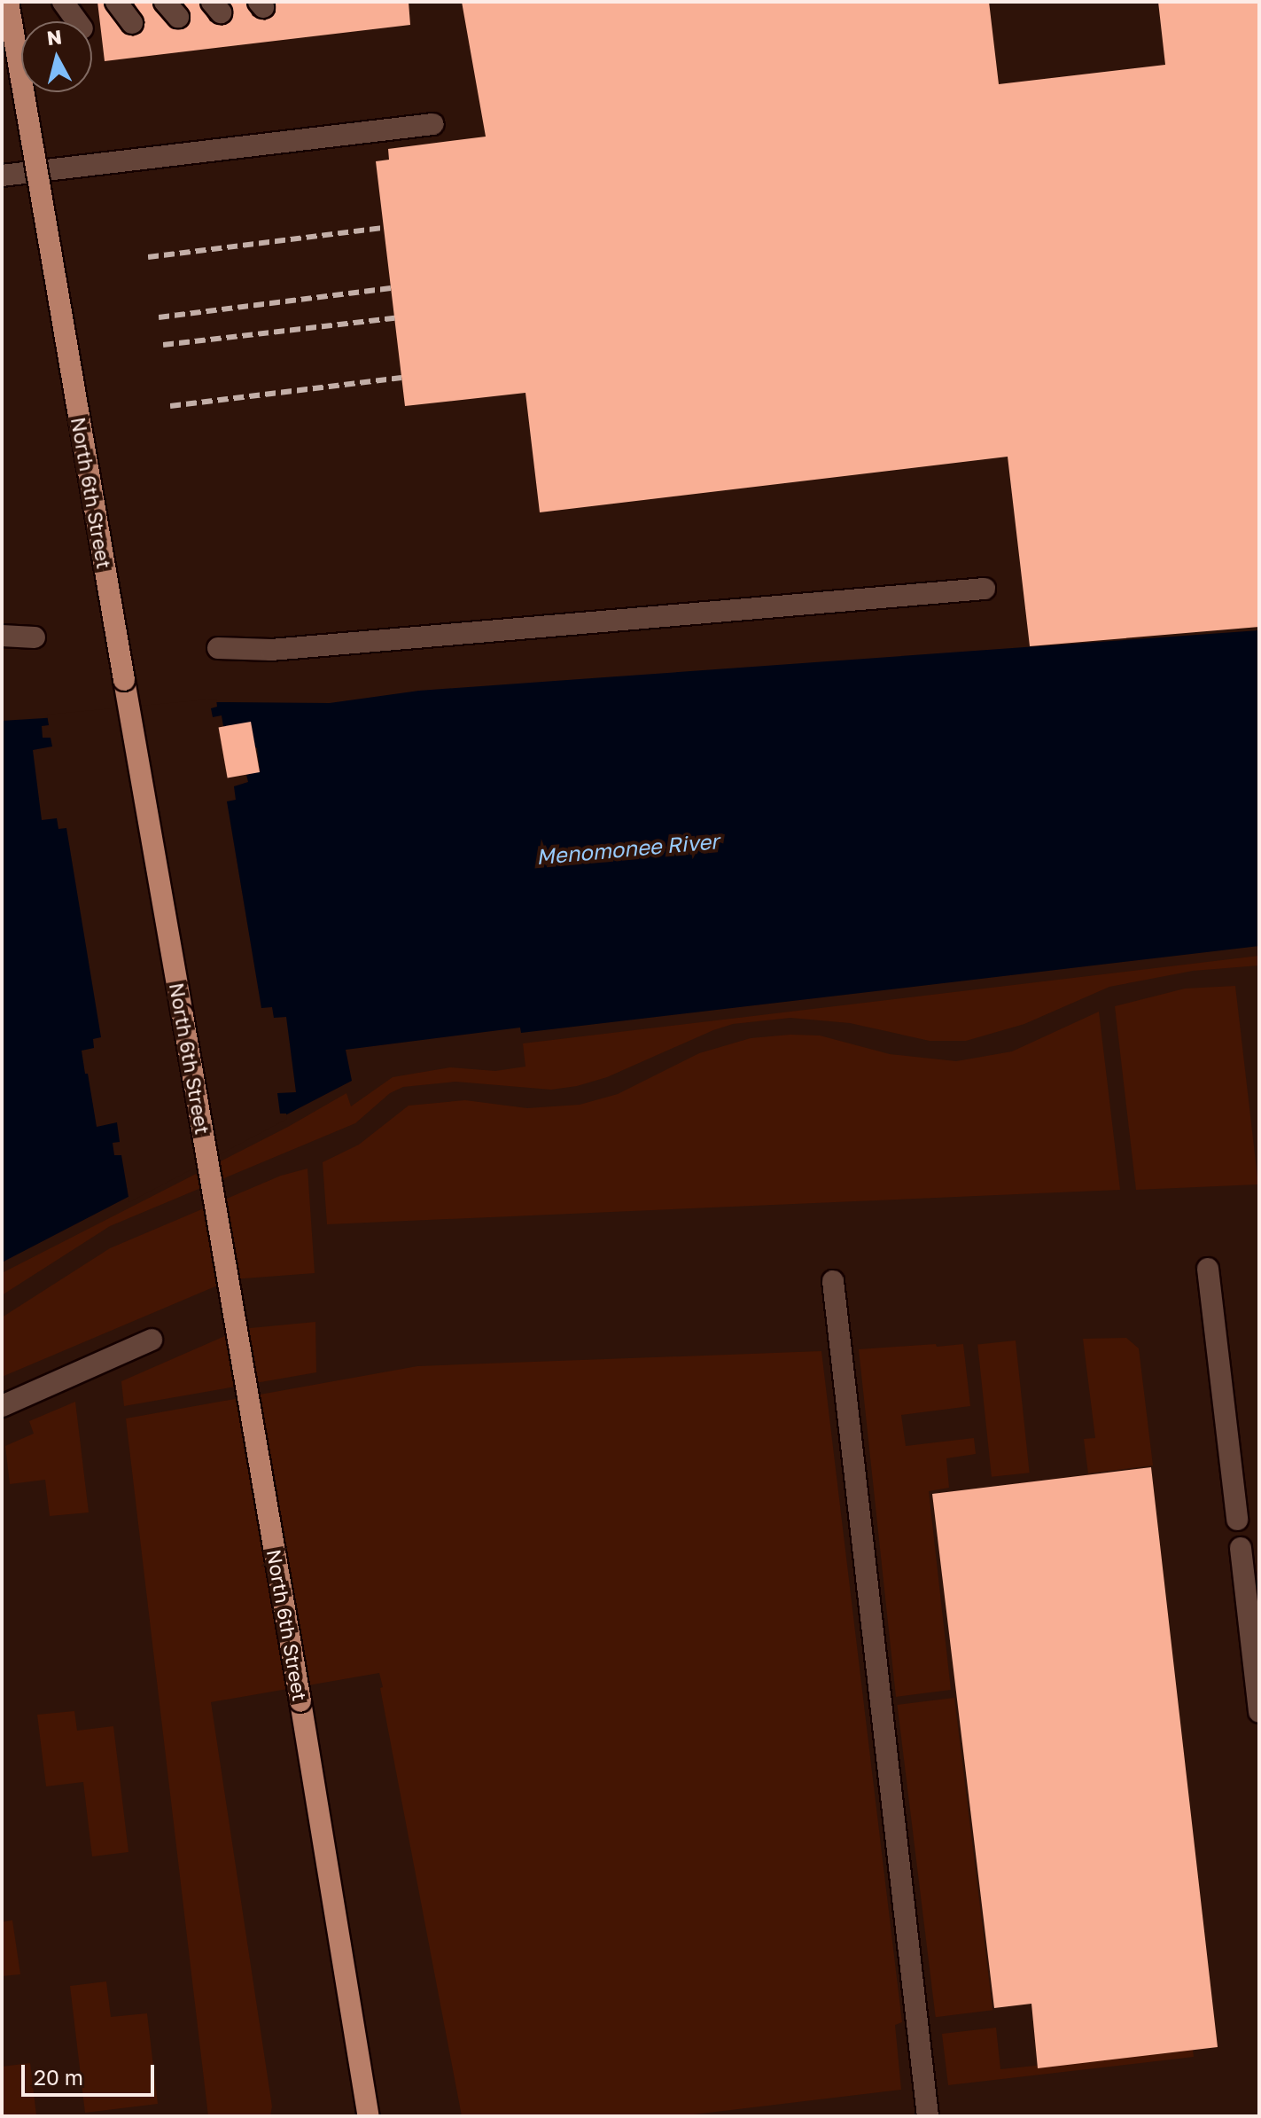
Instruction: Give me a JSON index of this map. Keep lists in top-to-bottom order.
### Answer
{
  "streets": {
    "main road": ["North 6th Street"]
  },
  "water": ["Menomonee River"],
  "scale_bar": "20 m",
  "north": "top"
}
